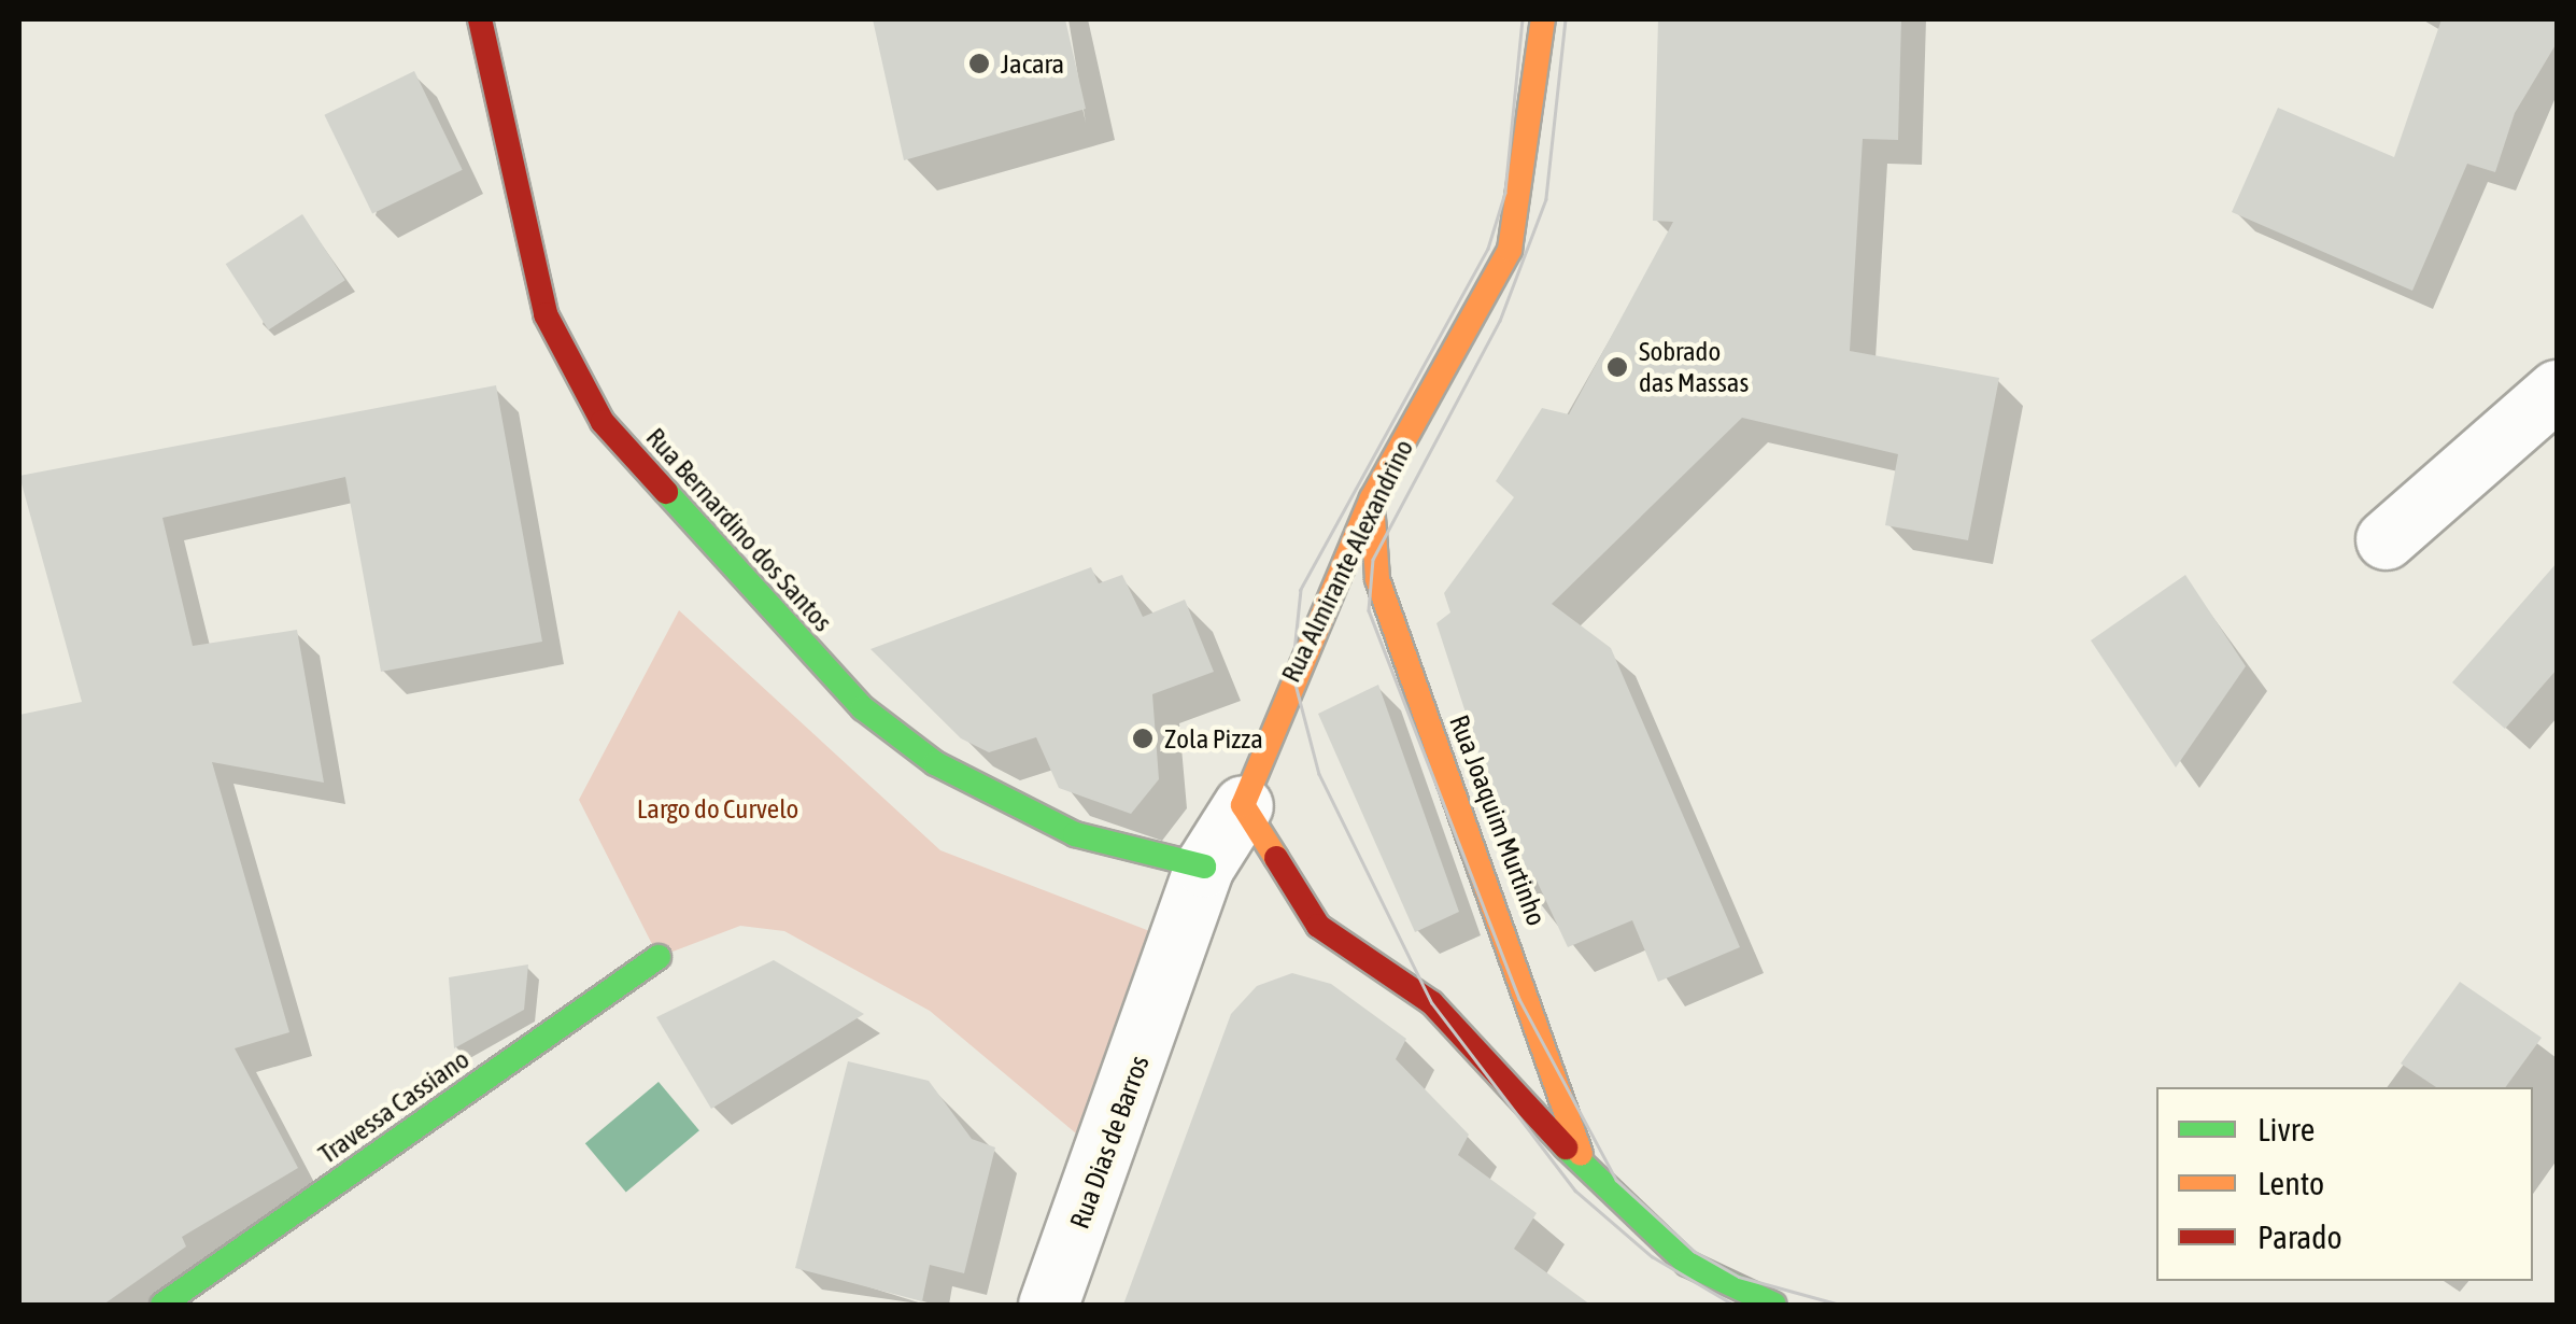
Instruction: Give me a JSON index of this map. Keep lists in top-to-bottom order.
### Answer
{
  "streets": {
    "street": [
      "Rua Bernardino dos Santos",
      "Rua Almirante Alexandrino",
      "Rua Joaquim Murtinho",
      "Travessa Cassiano",
      "Rua Dias de Barros"
    ]
  },
  "crossings": [
    ["Rua Bernardino dos Santos", "Rua Almirante Alexandrino"],
    ["Rua Almirante Alexandrino", "Rua Joaquim Murtinho"],
    ["Rua Almirante Alexandrino", "Rua Dias de Barros"]
  ],
  "parks": ["Largo do Curvelo"],
  "places": ["Jacara", "Sobrado das Massas", "Zola Pizza"],
  "legend": ["Livre", "Lento", "Parado"]
}
